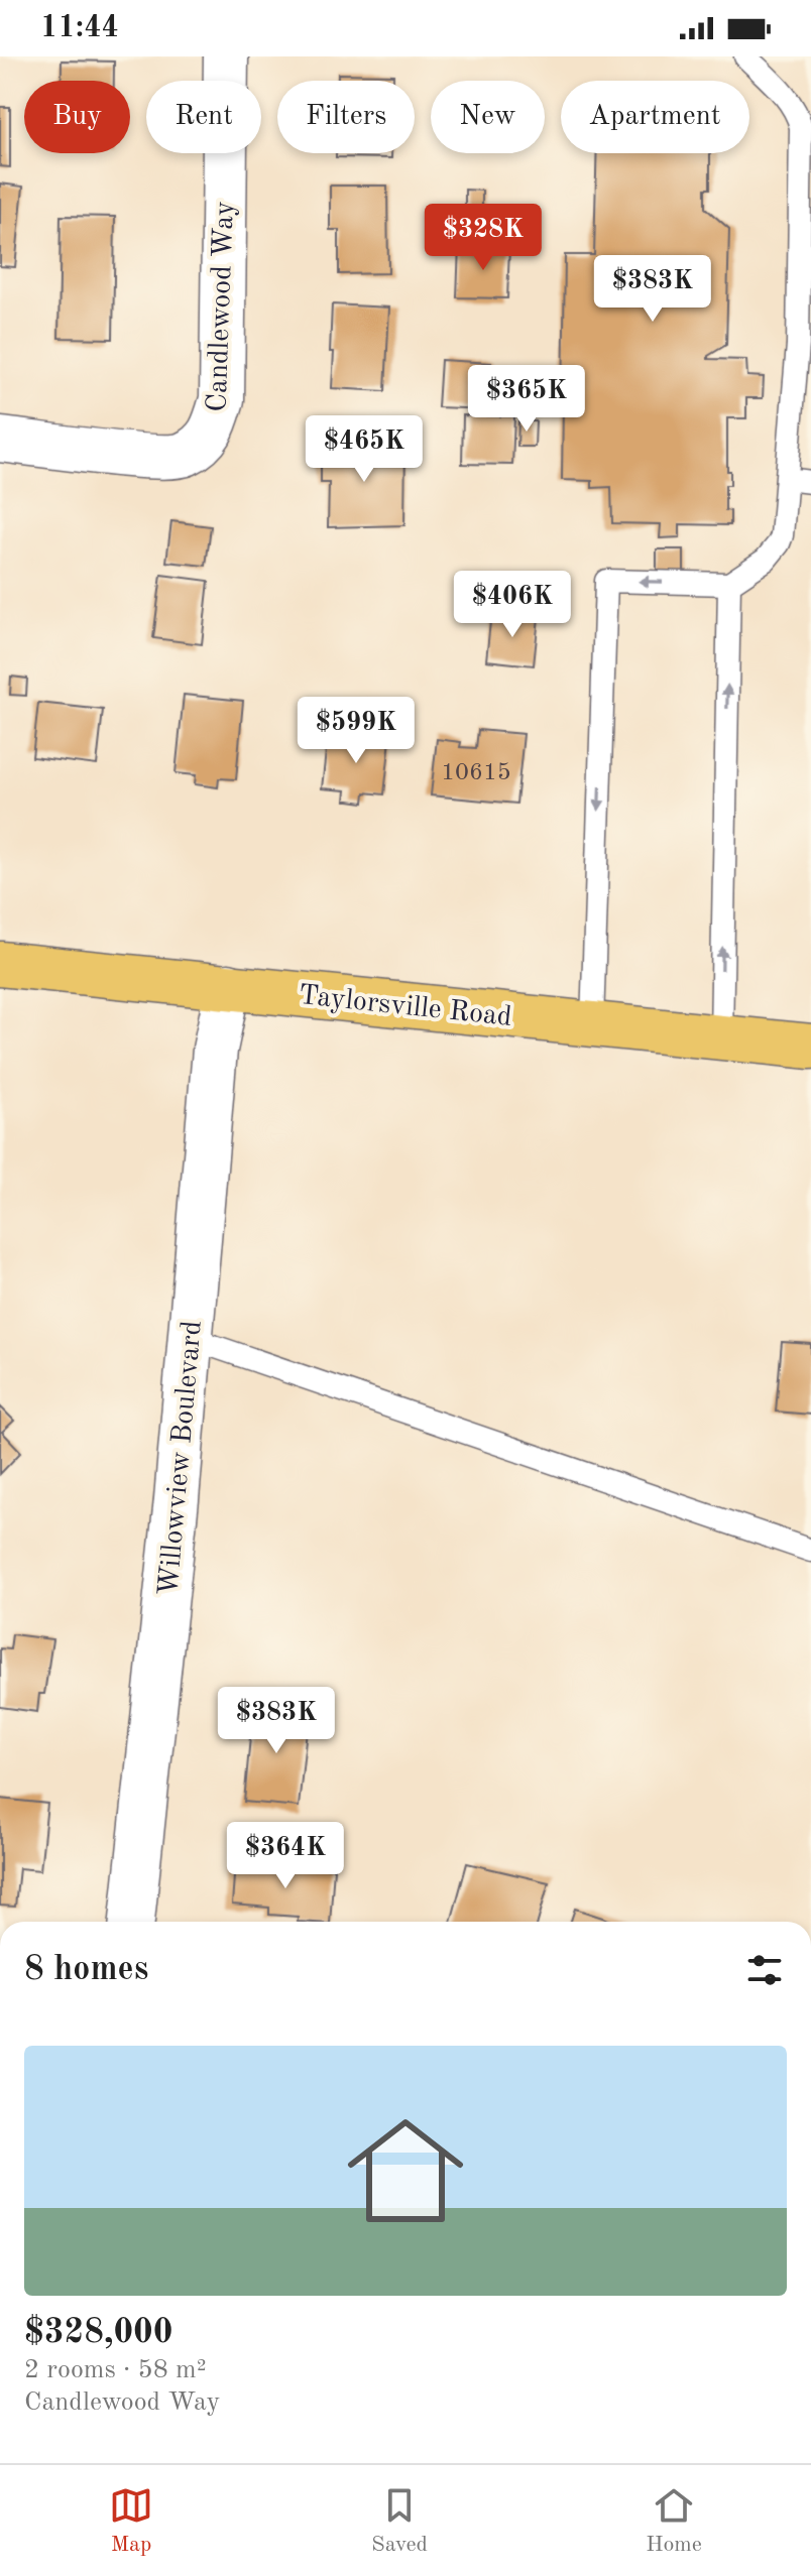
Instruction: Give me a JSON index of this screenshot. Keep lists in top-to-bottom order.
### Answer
{
  "streets": {
    "main road": ["Taylorsville Road"],
    "street": ["Candlewood Way", "Willowview Boulevard"]
  },
  "crossings": [
    ["Taylorsville Road", "Willowview Boulevard"]
  ],
  "house_numbers": ["10615"],
  "page": {
    "status": "11:44",
    "chip": [
      "Buy",
      "Rent",
      "Filters",
      "New",
      "Apartment"
    ],
    "price": [
      "$328K",
      "$383K",
      "$365K",
      "$465K",
      "$406K",
      "$599K",
      "$383K",
      "$364K"
    ],
    "heading": "8 homes",
    "list": [
      {
        "name": "$328,000",
        "note": "2 rooms · 58 m² · Candlewood Way"
      }
    ],
    "tabs": ["Map", "Saved", "Home"]
  }
}
